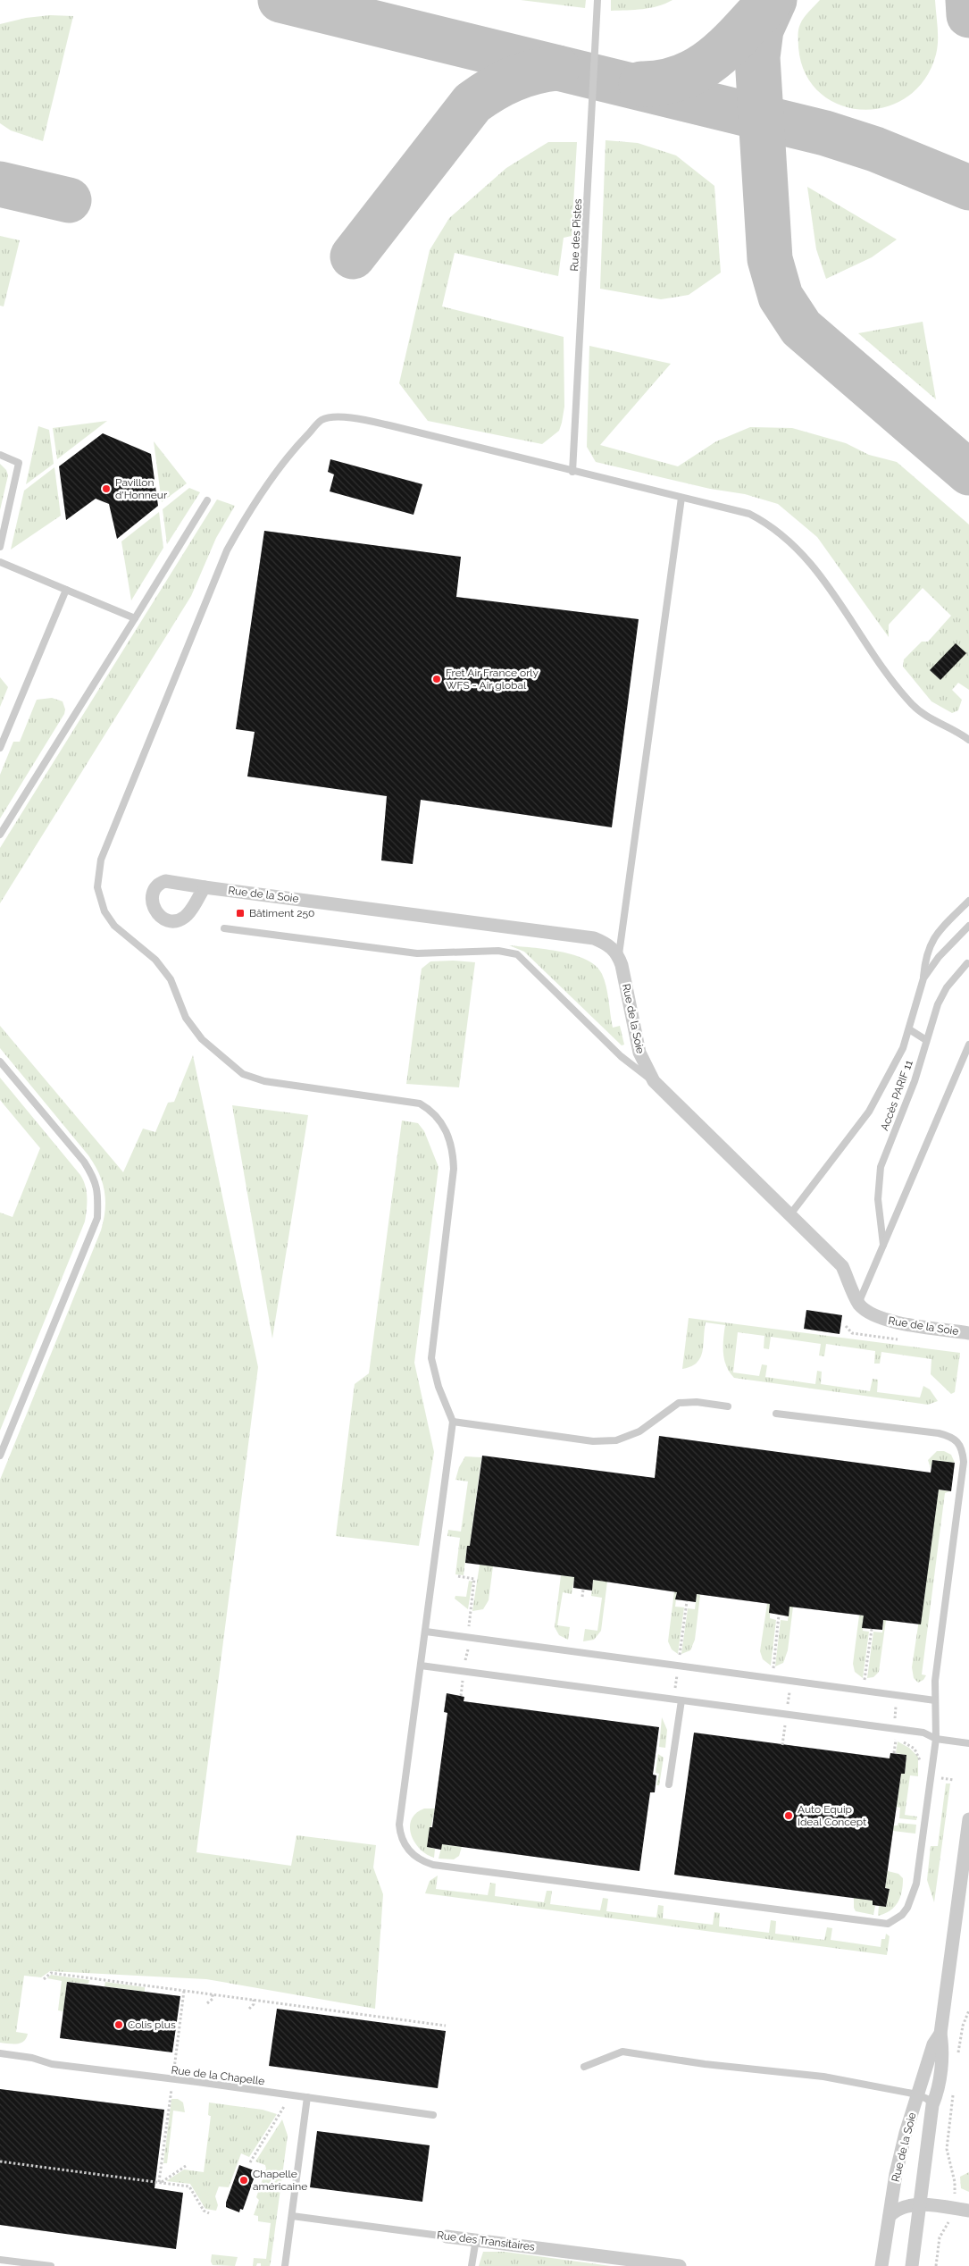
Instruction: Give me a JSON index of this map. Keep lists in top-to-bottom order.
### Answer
{
  "streets": {
    "street": ["Rue de la Soie", "Rue des Transitaires"],
    "lane": ["Rue des Pistes", "Accès PARIF 11", "Rue de la Chapelle"]
  },
  "crossings": [
    ["Rue de la Soie", "Accès PARIF 11"]
  ],
  "places": {
    "other": [
      "Pavillon d'Honneur",
      "Fret Air France orly WFS - Air global",
      "Auto Equip Ideal Concept",
      "Colis plus",
      "Chapelle américaine"
    ],
    "transit": ["Bâtiment 250"]
  }
}
